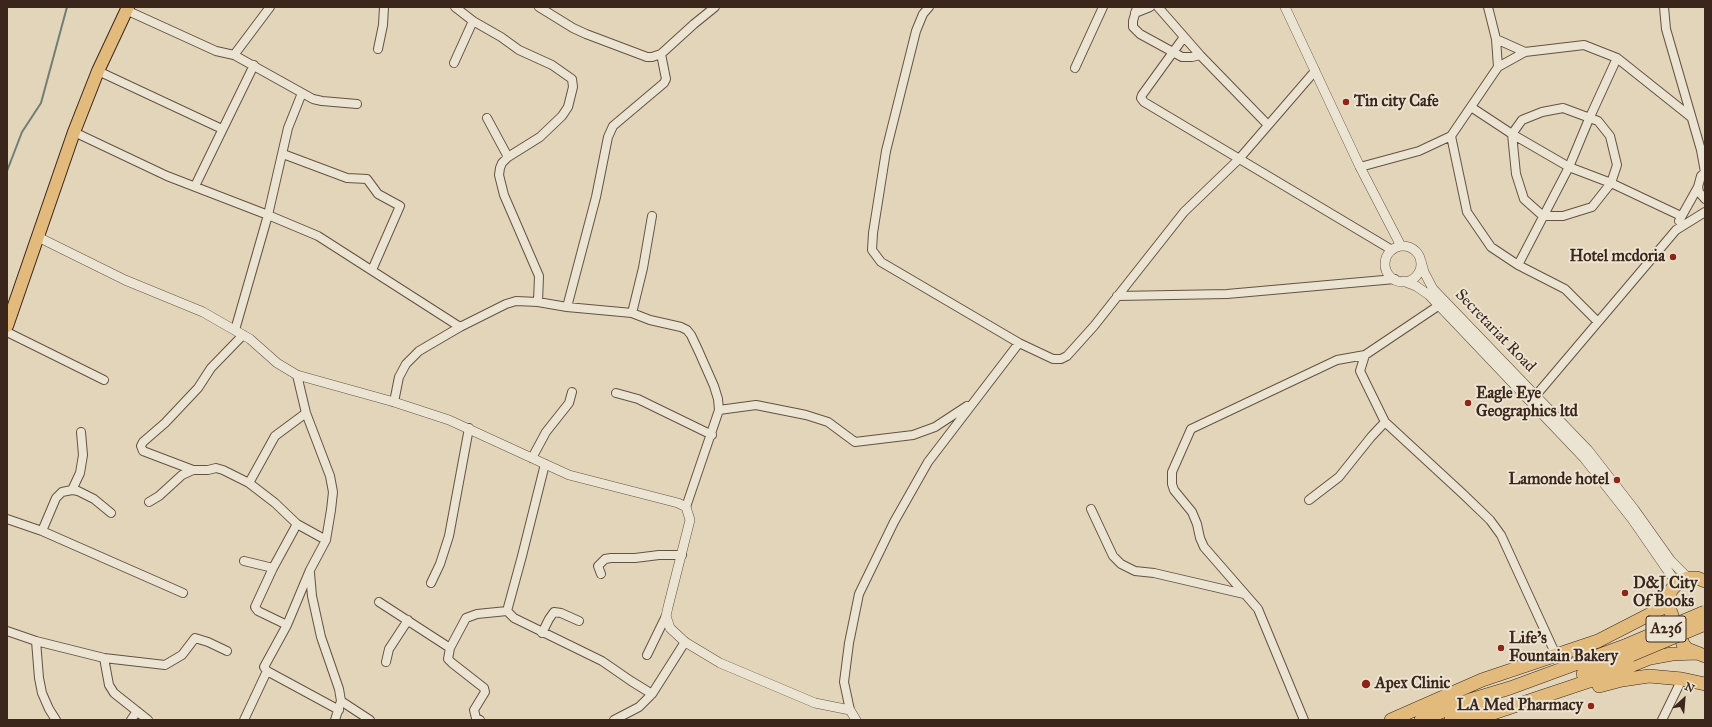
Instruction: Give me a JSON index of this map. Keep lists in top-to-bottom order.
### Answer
{
  "streets": {
    "highway": ["A236"],
    "street": ["Secretariat Road"]
  },
  "places": [
    "Tin city Cafe",
    "Hotel mcdoria",
    "Eagle Eye Geographics ltd",
    "Lamonde hotel",
    "D&J City Of Books",
    "Life's Fountain Bakery",
    "Apex Clinic",
    "LA Med Pharmacy"
  ],
  "north": "top right"
}
